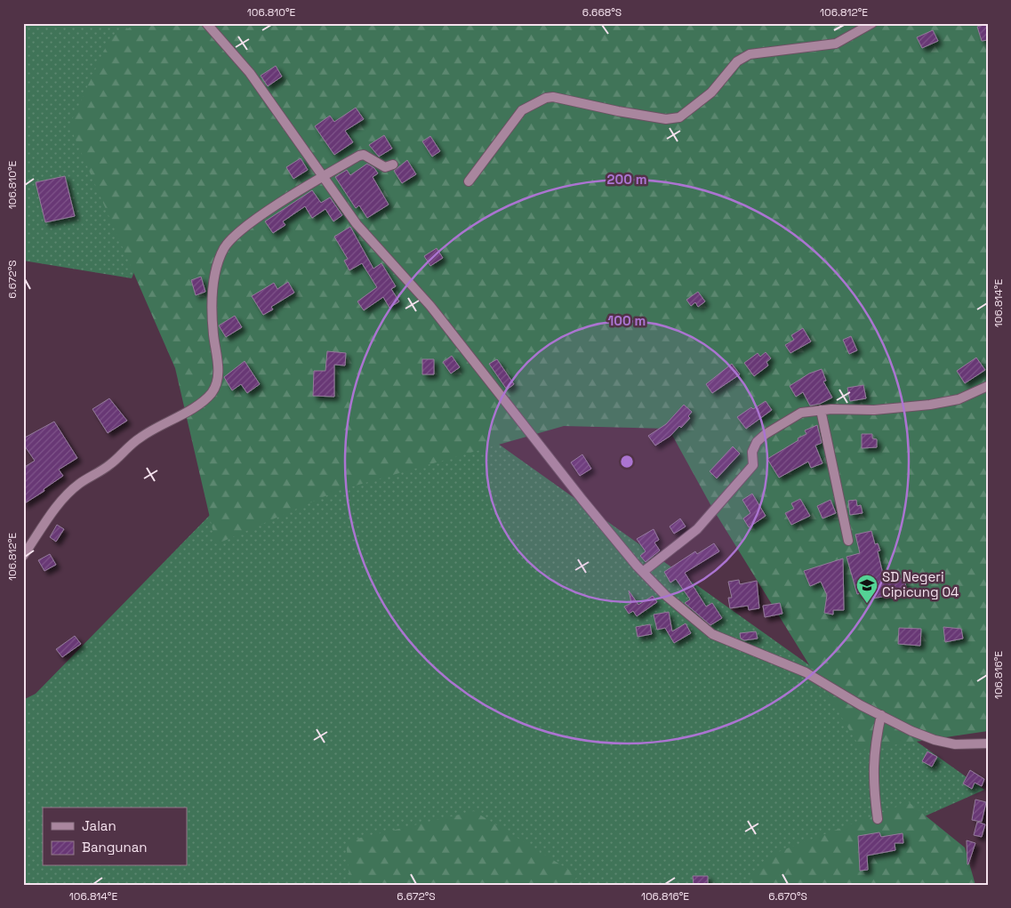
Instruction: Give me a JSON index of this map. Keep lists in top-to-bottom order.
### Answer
{
  "places": {
    "school or university": ["SD Negeri Cipicung 04"]
  },
  "legend": ["Jalan", "Bangunan"],
  "coordinates": [
    "106.810°E",
    "6.668°S",
    "106.812°E",
    "6.672°S",
    "106.814°E",
    "106.816°E",
    "6.670°S"
  ],
  "rings": ["200 m", "100 m"]
}
